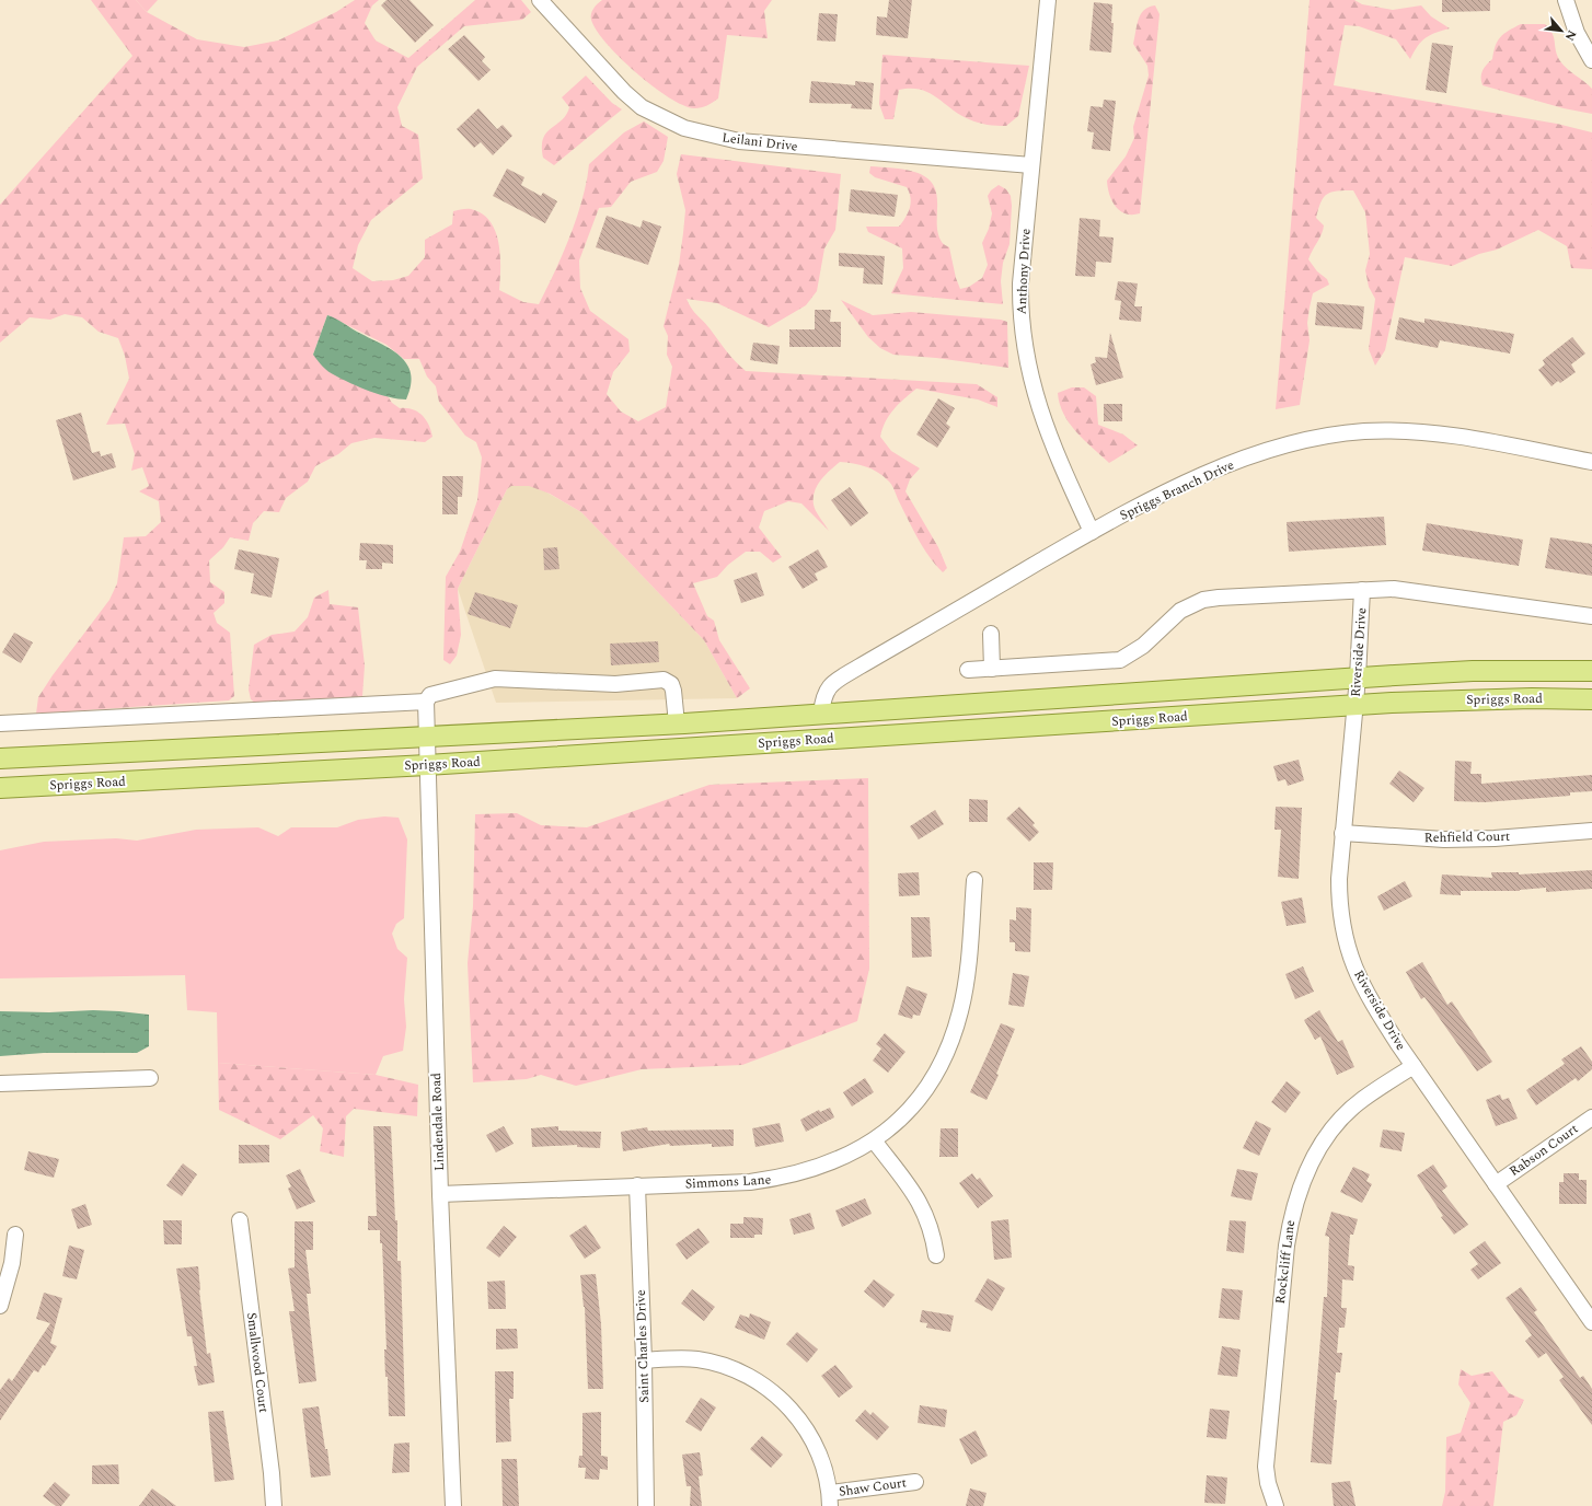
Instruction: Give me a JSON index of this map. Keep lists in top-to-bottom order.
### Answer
{
  "streets": {
    "main road": ["Spriggs Road"],
    "street": [
      "Leilani Drive",
      "Anthony Drive",
      "Spriggs Branch Drive",
      "Riverside Drive",
      "Rehfield Court",
      "Lindendale Road",
      "Rabson Court",
      "Simmons Lane",
      "Rockcliff Lane",
      "Saint Charles Drive",
      "Smallwood Court",
      "Shaw Court"
    ]
  },
  "crossings": [
    ["Leilani Drive", "Anthony Drive"],
    ["Anthony Drive", "Spriggs Branch Drive"],
    ["Spriggs Branch Drive", "Spriggs Road"],
    ["Riverside Drive", "Spriggs Road"],
    ["Riverside Drive", "Rehfield Court"],
    ["Riverside Drive", "Rabson Court"],
    ["Riverside Drive", "Rockcliff Lane"],
    ["Spriggs Road", "Lindendale Road"],
    ["Lindendale Road", "Simmons Lane"],
    ["Simmons Lane", "Saint Charles Drive"]
  ],
  "north": "bottom right"
}
